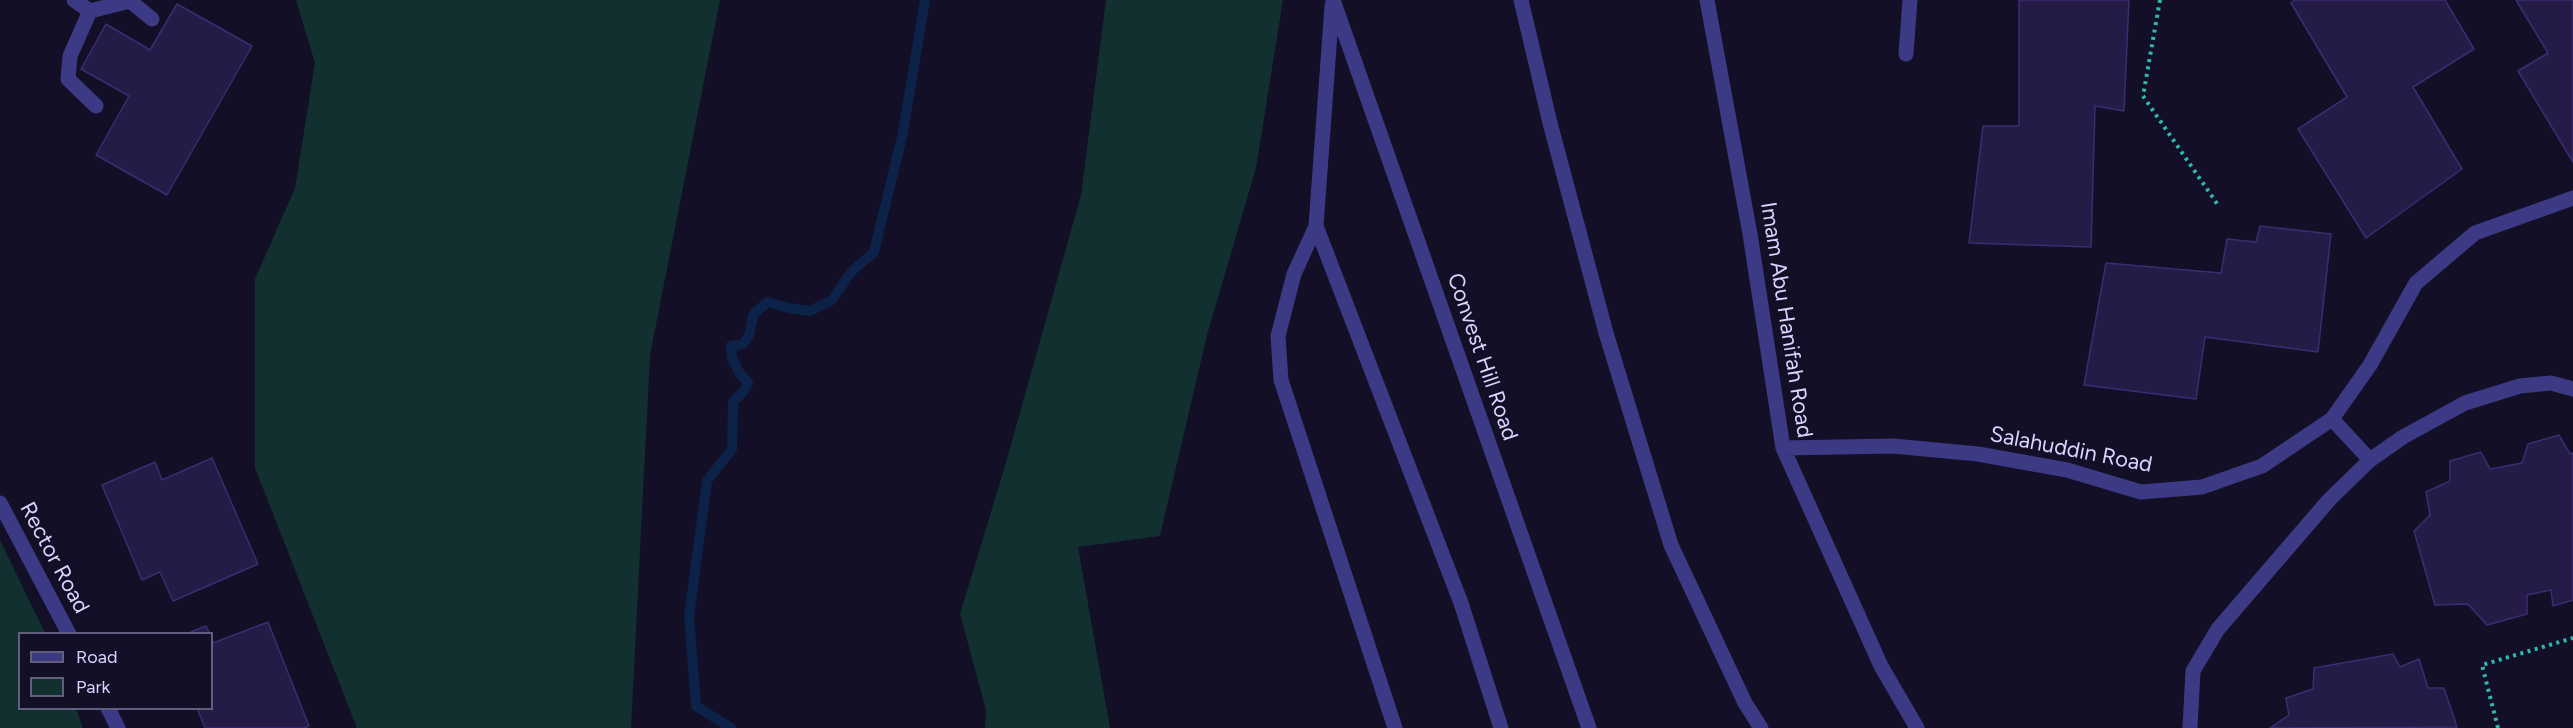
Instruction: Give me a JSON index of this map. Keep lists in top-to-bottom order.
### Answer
{
  "streets": {
    "street": [
      "Imam Abu Hanifah Road",
      "Convest Hill Road",
      "Salahuddin Road",
      "Rector Road"
    ]
  },
  "crossings": [
    ["Imam Abu Hanifah Road", "Salahuddin Road"]
  ],
  "legend": ["Road", "Park"]
}
